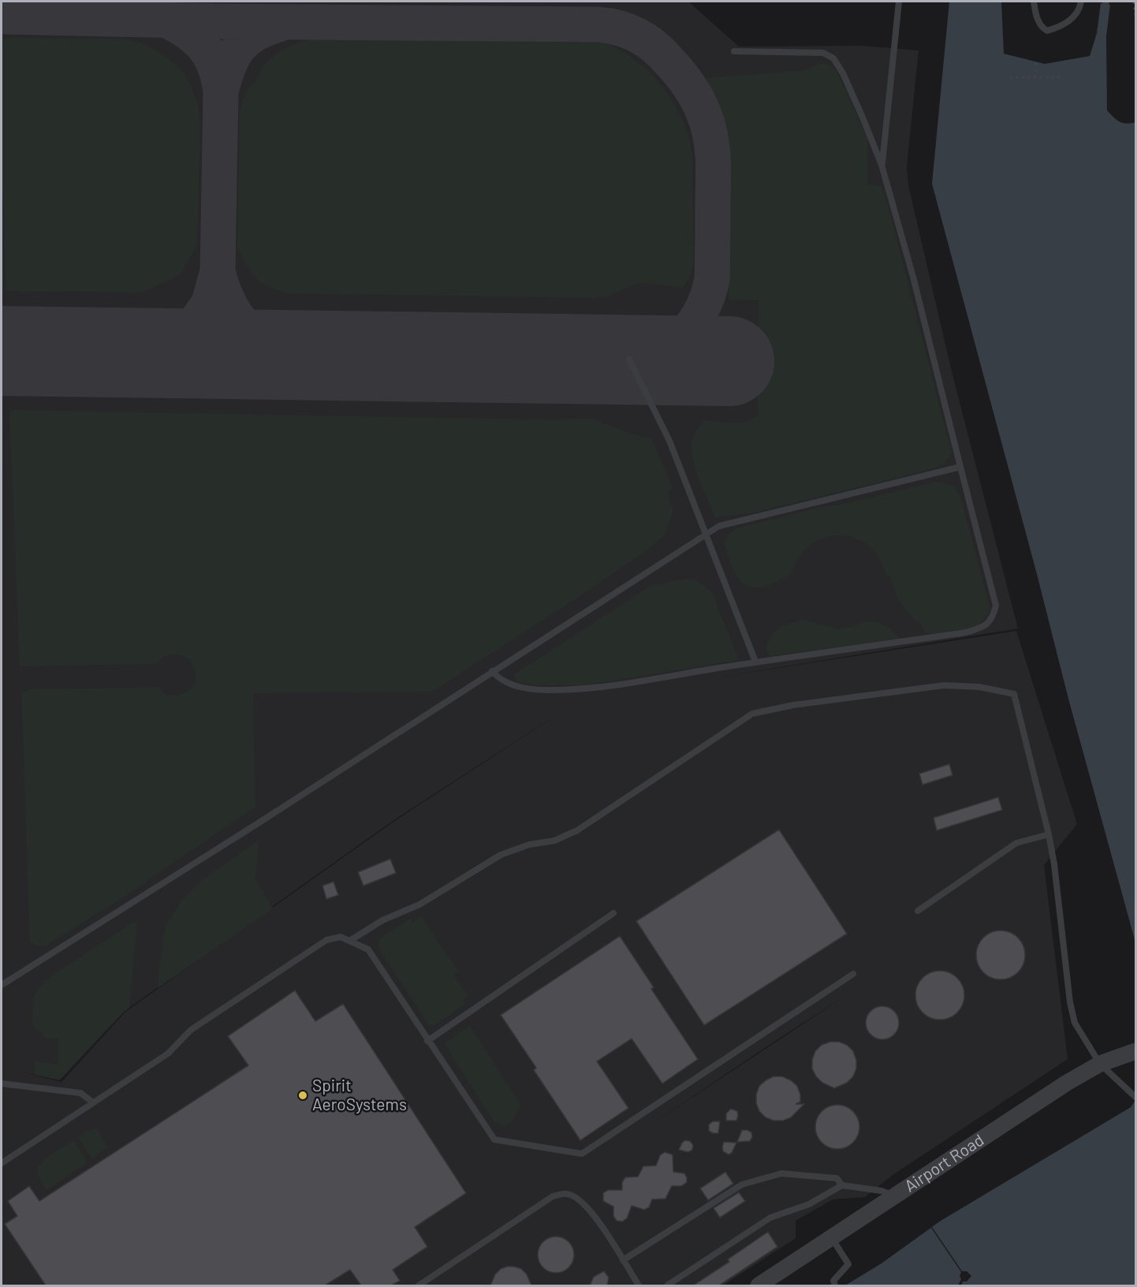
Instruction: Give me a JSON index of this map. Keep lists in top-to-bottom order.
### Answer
{
  "streets": {
    "street": ["Airport Road"]
  },
  "places": ["Spirit AeroSystems"]
}
